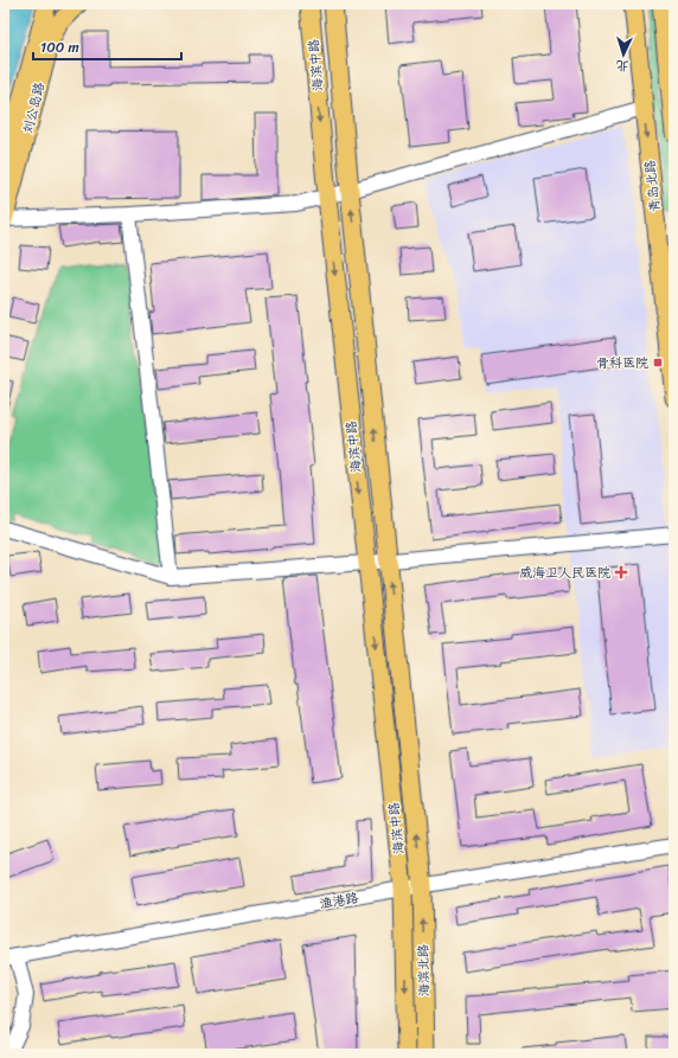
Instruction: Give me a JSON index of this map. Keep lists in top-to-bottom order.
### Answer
{
  "streets": {
    "main road": [
      "海滨中路",
      "刘公岛路",
      "青岛北路",
      "海滨北路"
    ],
    "street": ["渔港路"]
  },
  "crossings": [
    ["海滨中路", "渔港路"],
    ["海滨中路", "海滨北路"],
    ["渔港路", "海滨北路"]
  ],
  "one_way": ["青岛北路"],
  "places": {
    "transit": ["骨科医院"],
    "health": ["威海卫人民医院"]
  },
  "scale_bar": "100 m",
  "north": "bottom"
}
